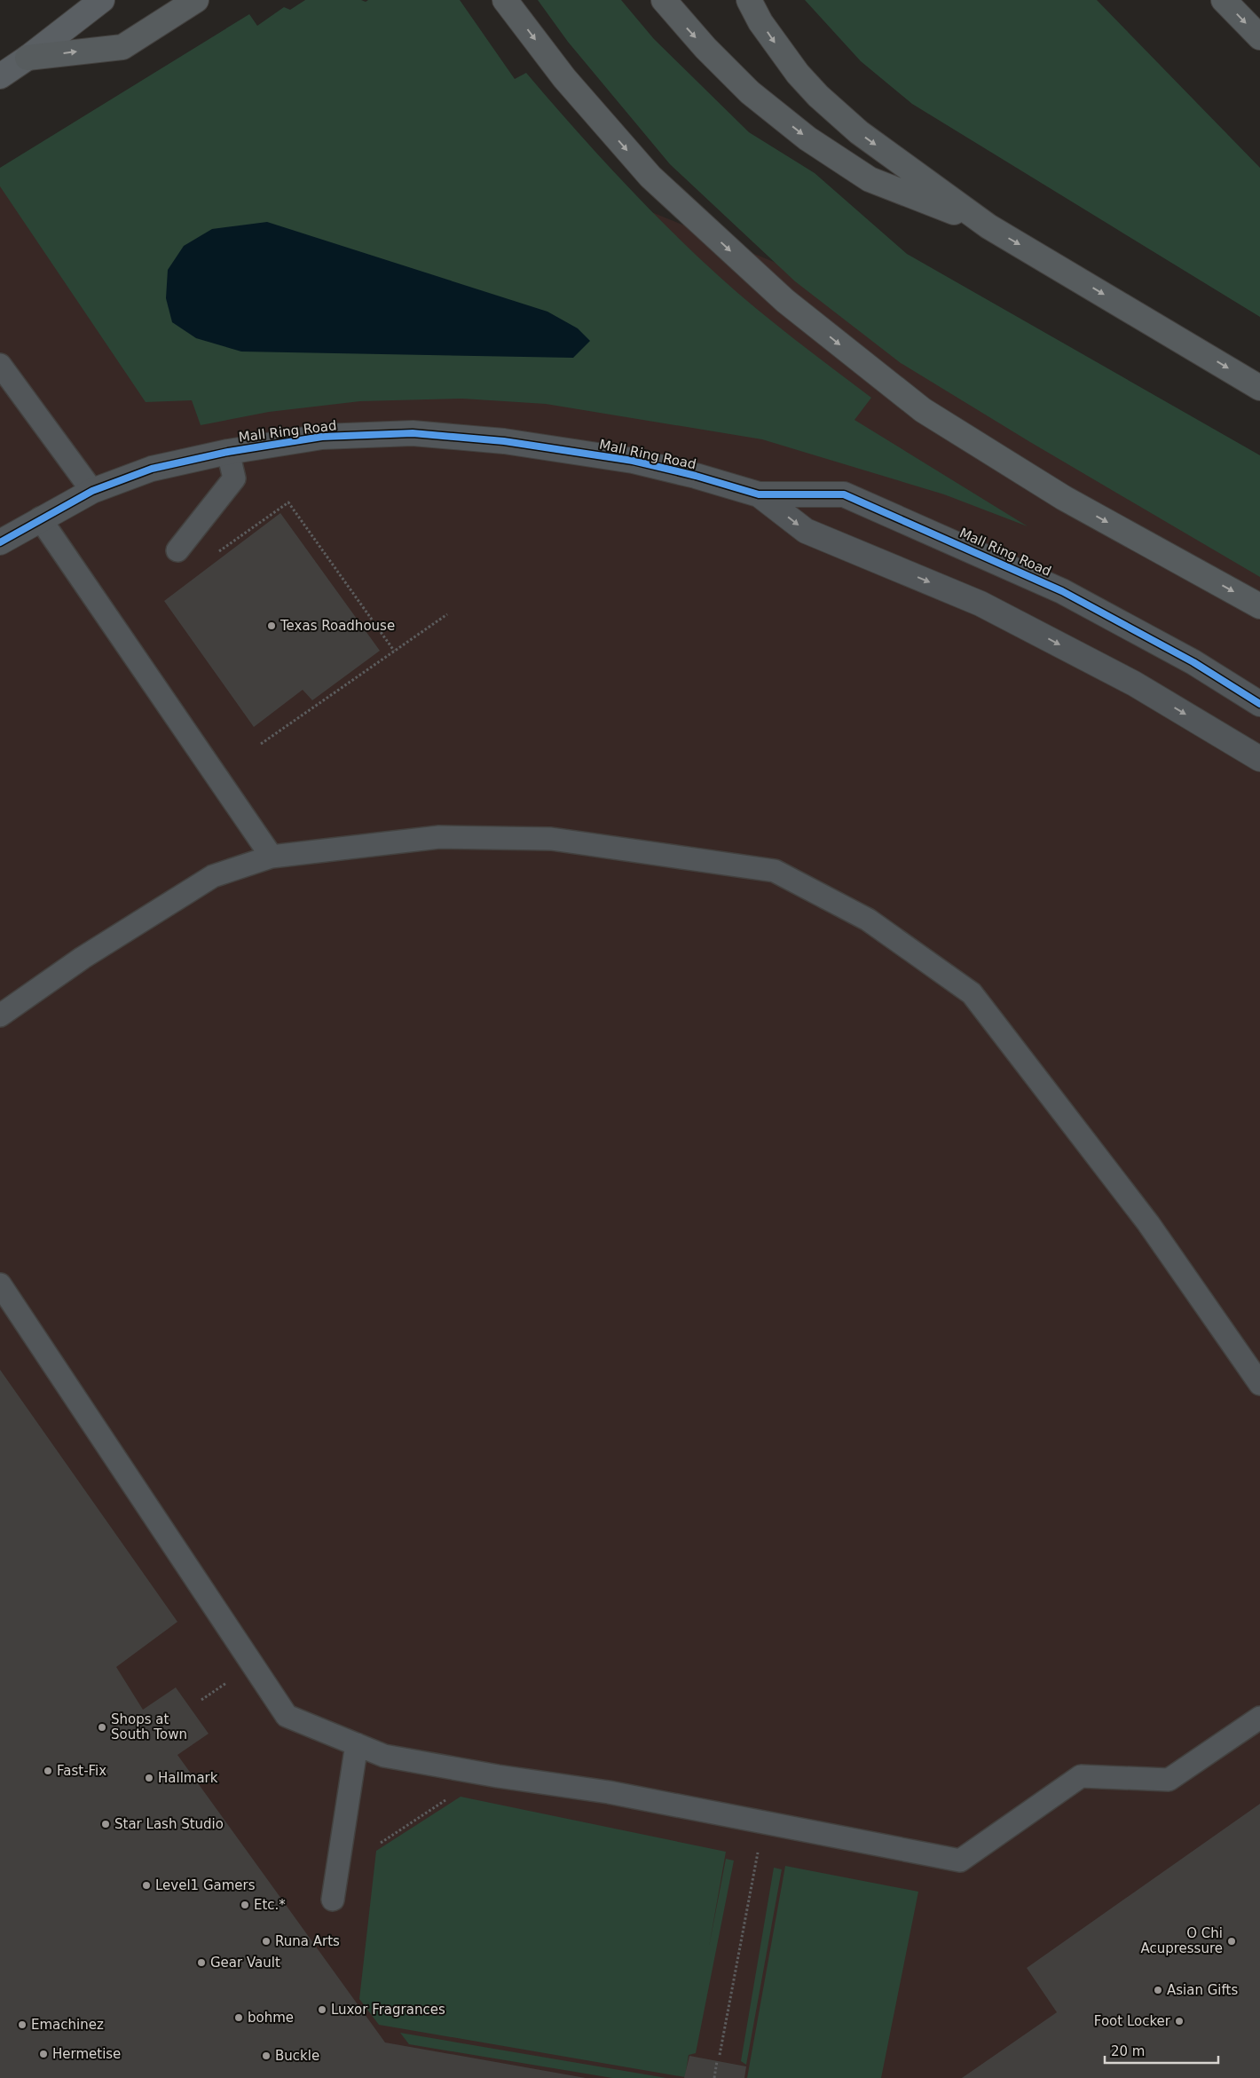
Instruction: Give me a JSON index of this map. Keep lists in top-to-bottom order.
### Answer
{
  "streets": {
    "street": ["Mall Ring Road"]
  },
  "places": [
    "Texas Roadhouse",
    "Shops at South Town",
    "Fast-Fix",
    "Hallmark",
    "Star Lash Studio",
    "Level1 Gamers",
    "Etc.*",
    "Runa Arts",
    "O Chi Acupressure",
    "Gear Vault",
    "Asian Gifts",
    "Luxor Fragrances",
    "bohme",
    "Foot Locker",
    "Emachinez",
    "Hermetise",
    "Buckle"
  ],
  "scale_bar": "20 m"
}
